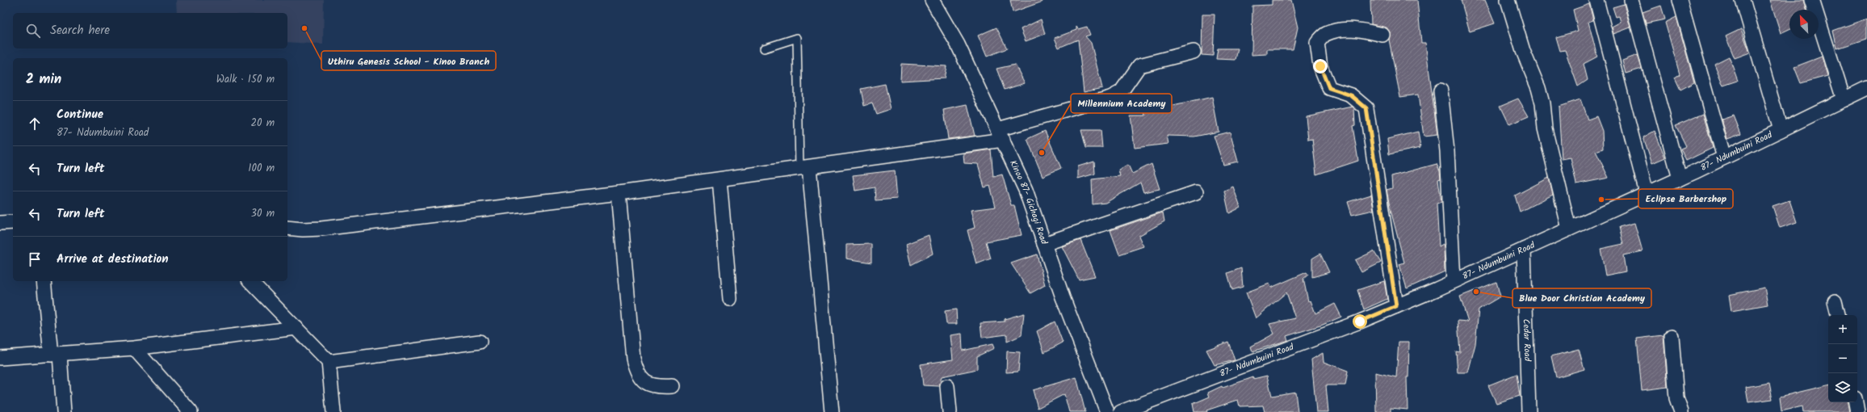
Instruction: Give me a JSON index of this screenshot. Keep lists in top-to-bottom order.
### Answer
{
  "streets": {
    "street": ["87- Ndumbuini Road", "Kinoo 87- Gichagi Road", "Cedar Road"]
  },
  "crossings": [
    ["87- Ndumbuini Road", "Cedar Road"]
  ],
  "places": [
    "Uthiru Genesis School - Kinoo Branch",
    "Millennium Academy",
    "Eclipse Barbershop",
    "Blue Door Christian Academy"
  ],
  "north": "top left",
  "page": {
    "search": "Search here",
    "heading": ["2 min", "Walk · 150 m"],
    "list": [
      ["Continue", "87- Ndumbuini Road", "20 m"],
      ["Turn left", "100 m"],
      ["Turn left", "30 m"],
      "Arrive at destination"
    ],
    "map_buttons": ["+", "−"]
  }
}
